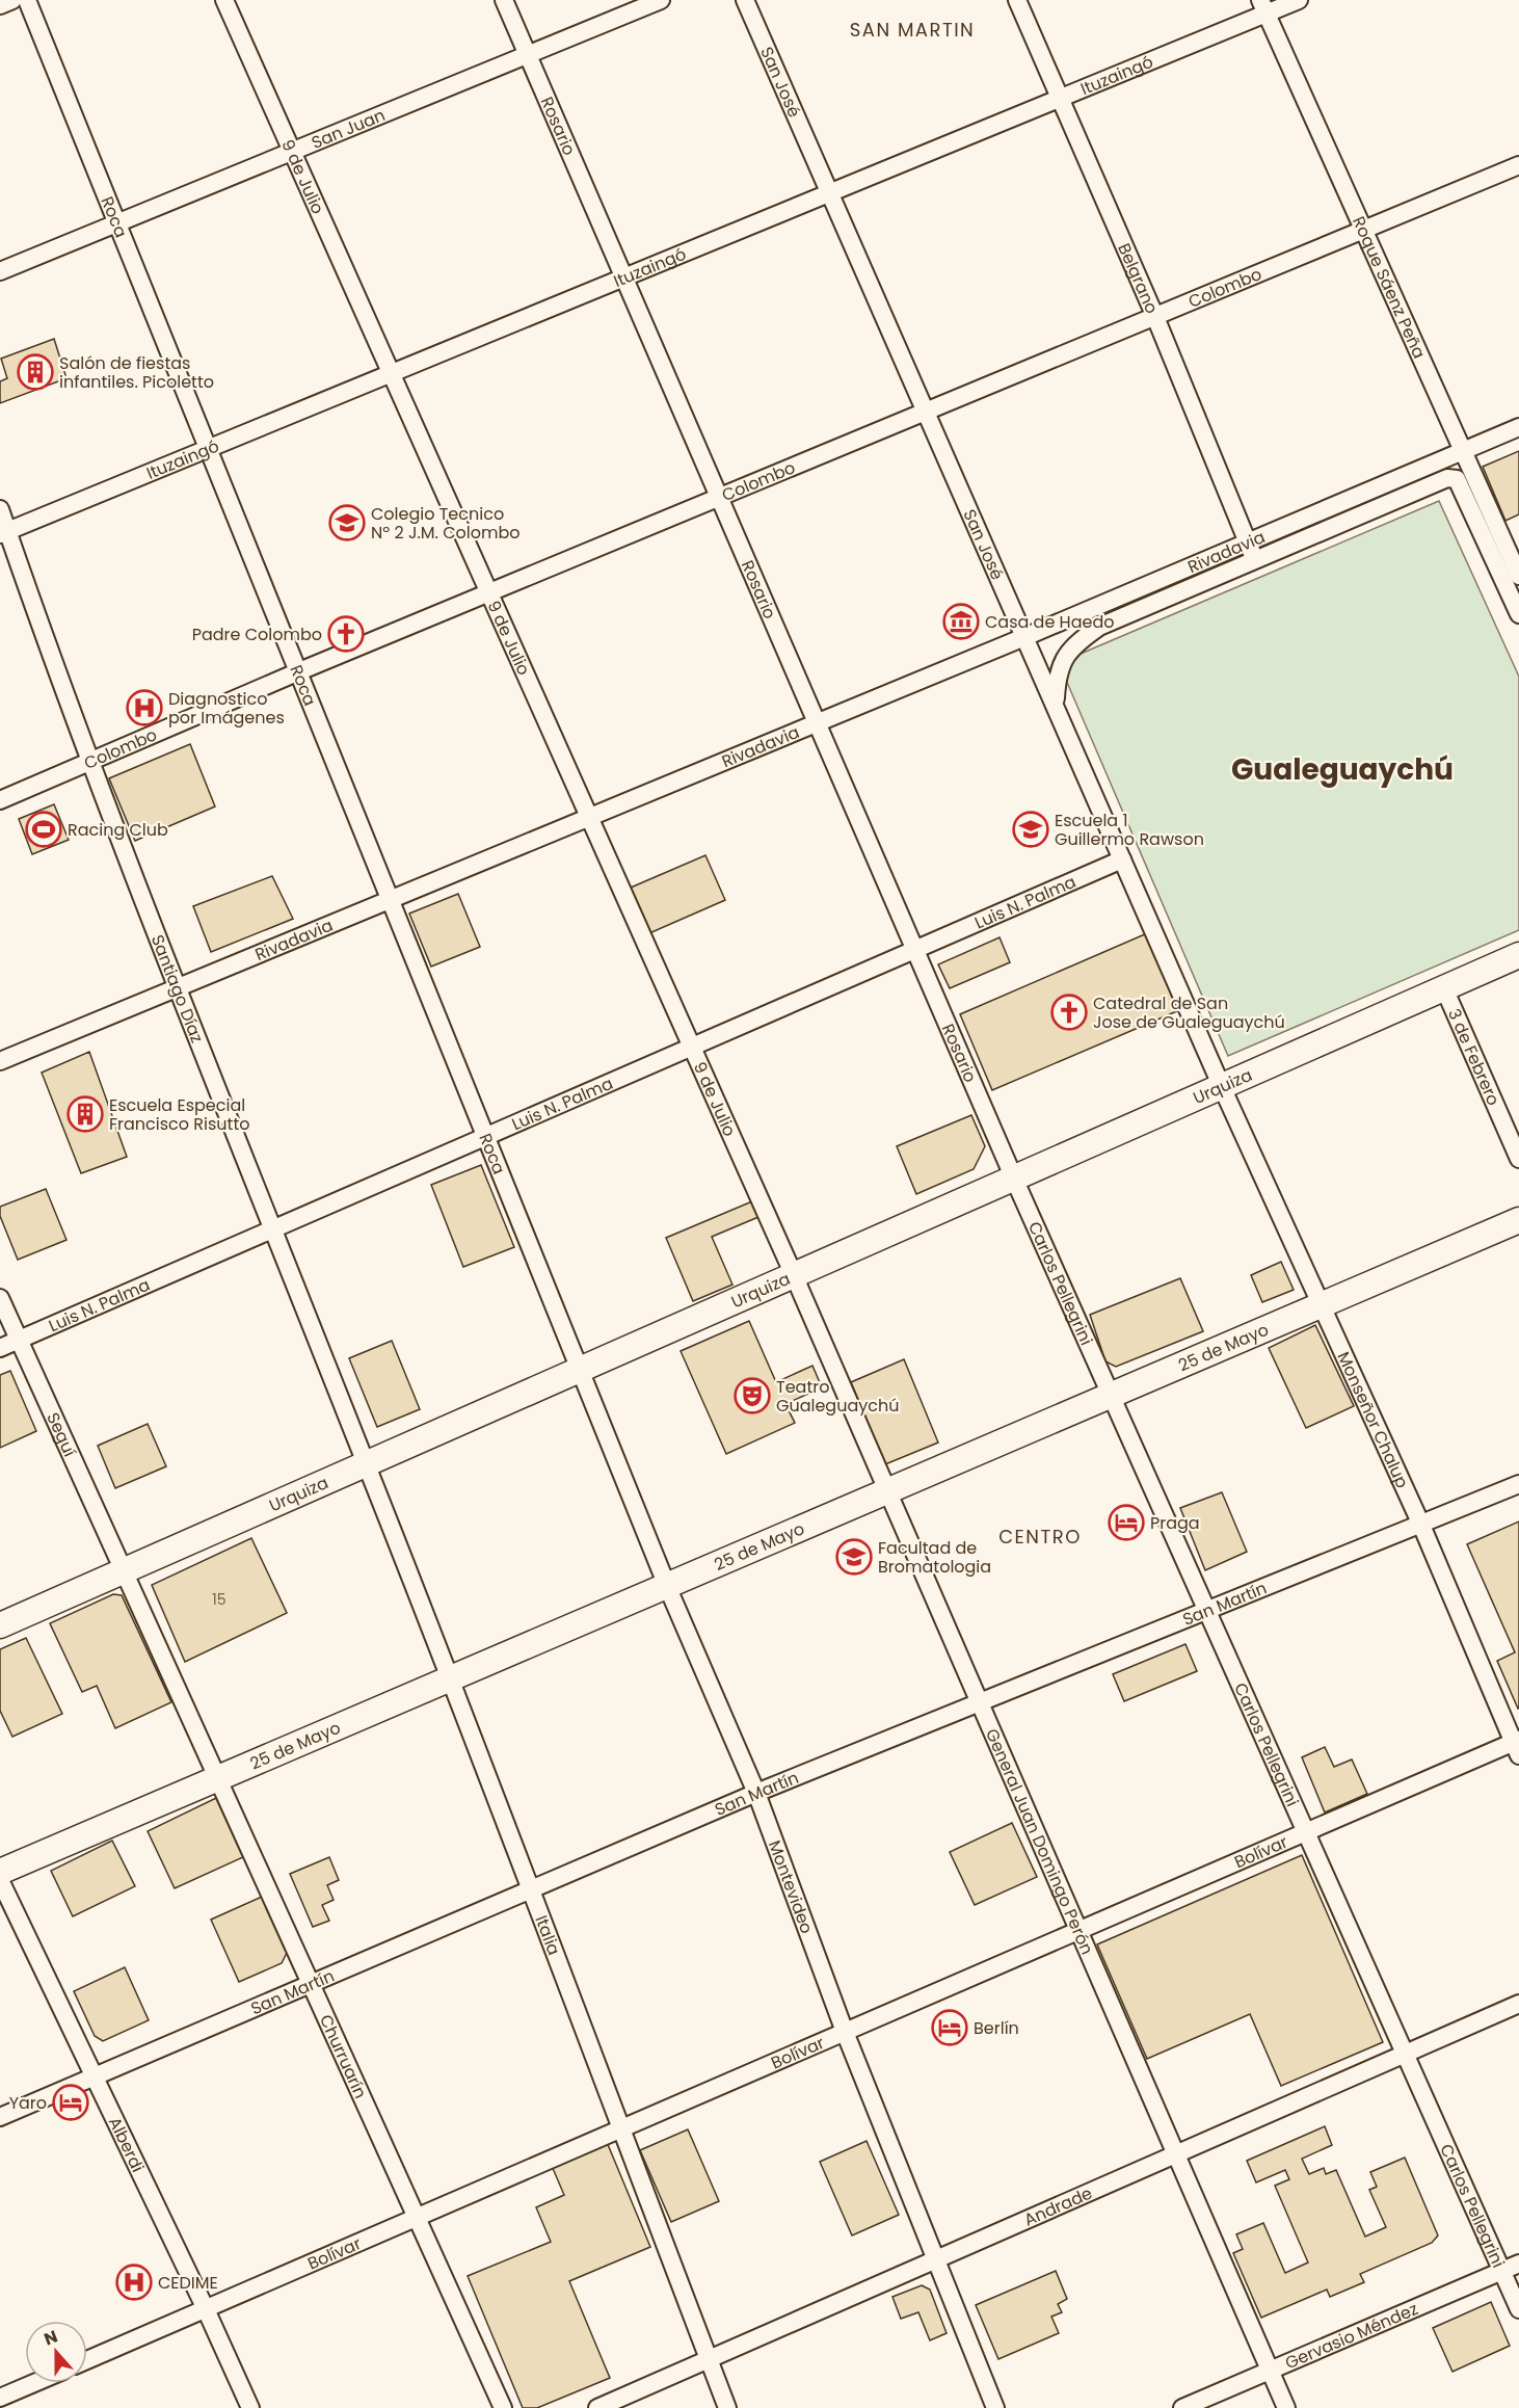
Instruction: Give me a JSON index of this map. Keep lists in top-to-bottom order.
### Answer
{
  "streets": {
    "street": [
      "Ituzaingó",
      "San José",
      "Rosario",
      "San Juan",
      "9 de Julio",
      "Roca",
      "Belgrano",
      "Colombo",
      "Roque Sáenz Peña",
      "Rivadavia",
      "Luis N. Palma",
      "Santiago Díaz",
      "3 de Febrero",
      "Urquiza",
      "Carlos Pellegrini",
      "25 de Mayo",
      "Monseñor Chalup",
      "Seguí",
      "San Martín",
      "General Juan Domingo Perón",
      "Bolívar",
      "Montevideo",
      "Italia",
      "Churruarín",
      "Alberdi",
      "Andrade",
      "Gervasio Méndez"
    ]
  },
  "crossings": [
    ["Ituzaingó", "San José"],
    ["Ituzaingó", "Rosario"],
    ["Ituzaingó", "9 de Julio"],
    ["Ituzaingó", "Roca"],
    ["Ituzaingó", "Belgrano"],
    ["Ituzaingó", "Roque Sáenz Peña"],
    ["Ituzaingó", "Santiago Díaz"],
    ["San José", "Colombo"],
    ["San José", "Rivadavia"],
    ["San José", "Luis N. Palma"],
    ["San José", "Urquiza"],
    ["San José", "Monseñor Chalup"],
    ["Rosario", "San Juan"],
    ["Rosario", "Colombo"],
    ["Rosario", "Rivadavia"],
    ["Rosario", "Luis N. Palma"],
    ["Rosario", "Urquiza"],
    ["Rosario", "Carlos Pellegrini"],
    ["San Juan", "9 de Julio"],
    ["San Juan", "Roca"],
    ["9 de Julio", "Colombo"],
    ["9 de Julio", "Rivadavia"],
    ["9 de Julio", "Luis N. Palma"],
    ["9 de Julio", "Urquiza"],
    ["9 de Julio", "General Juan Domingo Perón"],
    ["Roca", "Colombo"],
    ["Roca", "Rivadavia"],
    ["Roca", "Luis N. Palma"],
    ["Roca", "Urquiza"],
    ["Roca", "Montevideo"],
    ["Belgrano", "Colombo"],
    ["Belgrano", "Rivadavia"],
    ["Colombo", "Roque Sáenz Peña"],
    ["Colombo", "Santiago Díaz"],
    ["Roque Sáenz Peña", "Rivadavia"],
    ["Rivadavia", "Santiago Díaz"],
    ["Luis N. Palma", "Santiago Díaz"],
    ["Luis N. Palma", "Seguí"],
    ["Santiago Díaz", "Urquiza"],
    ["Santiago Díaz", "Italia"],
    ["3 de Febrero", "Urquiza"],
    ["Urquiza", "Carlos Pellegrini"],
    ["Urquiza", "Monseñor Chalup"],
    ["Urquiza", "Seguí"],
    ["Urquiza", "General Juan Domingo Perón"],
    ["Urquiza", "Montevideo"],
    ["Urquiza", "Italia"],
    ["Urquiza", "Churruarín"],
    ["Carlos Pellegrini", "25 de Mayo"],
    ["Carlos Pellegrini", "San Martín"],
    ["Carlos Pellegrini", "Bolívar"],
    ["Carlos Pellegrini", "Andrade"],
    ["Carlos Pellegrini", "Gervasio Méndez"],
    ["25 de Mayo", "Monseñor Chalup"],
    ["25 de Mayo", "General Juan Domingo Perón"],
    ["25 de Mayo", "Montevideo"],
    ["25 de Mayo", "Italia"],
    ["25 de Mayo", "Churruarín"],
    ["Monseñor Chalup", "San Martín"],
    ["Monseñor Chalup", "Bolívar"],
    ["Seguí", "Churruarín"],
    ["San Martín", "General Juan Domingo Perón"],
    ["San Martín", "Montevideo"],
    ["San Martín", "Italia"],
    ["San Martín", "Churruarín"],
    ["San Martín", "Alberdi"],
    ["General Juan Domingo Perón", "Bolívar"],
    ["General Juan Domingo Perón", "Andrade"],
    ["General Juan Domingo Perón", "Gervasio Méndez"],
    ["Bolívar", "Montevideo"],
    ["Bolívar", "Italia"],
    ["Bolívar", "Churruarín"],
    ["Bolívar", "Alberdi"],
    ["Montevideo", "Andrade"],
    ["Italia", "Andrade"]
  ],
  "districts": ["SAN MARTIN", "Gualeguaychú", "CENTRO"],
  "places": {
    "building": ["Salón de fiestas infantiles. Picoletto", "Escuela Especial Francisco Risutto"],
    "school or university": ["Colegio Tecnico Nº 2 J.M. Colombo", "Escuela 1 Guillermo Rawson", "Facultad de Bromatologia"],
    "museum": ["Casa de Haedo"],
    "church": ["Padre Colombo", "Catedral de San Jose de Gualeguaychú"],
    "hospital": ["Diagnostico por Imágenes", "CEDIME"],
    "sports": ["Racing Club"],
    "theatre": ["Teatro Gualeguaychú"],
    "hotel": ["Praga", "Berlín", "Yaro"]
  },
  "house_numbers": ["15"],
  "north": "top"
}
